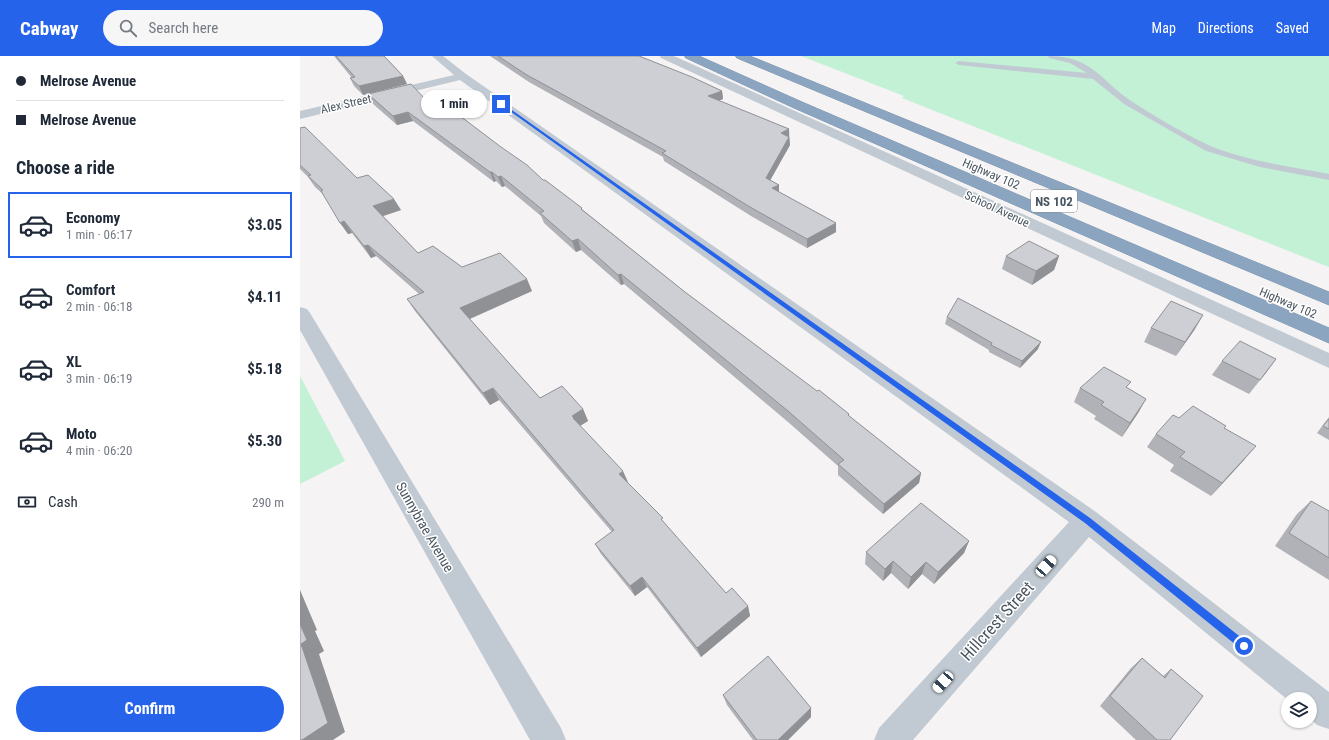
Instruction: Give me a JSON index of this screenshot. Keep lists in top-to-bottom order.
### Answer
{
  "streets": {
    "highway": ["Highway 102", "NS 102"],
    "street": [
      "Alex Street",
      "School Avenue",
      "Sunnybrae Avenue",
      "Hillcrest Street"
    ]
  },
  "page": {
    "header": "Cabway",
    "search": "Search here",
    "nav": ["Map", "Directions", "Saved"],
    "banner": ["Melrose Avenue", "Melrose Avenue"],
    "bubble": "1 min",
    "heading": "Choose a ride",
    "list": [
      {
        "name": "Economy",
        "note": "1 min · 06:17",
        "value": "$3.05"
      },
      {
        "name": "Comfort",
        "note": "2 min · 06:18",
        "value": "$4.11"
      },
      {
        "name": "XL",
        "note": "3 min · 06:19",
        "value": "$5.18"
      },
      {
        "name": "Moto",
        "note": "4 min · 06:20",
        "value": "$5.30"
      }
    ],
    "pay": ["Cash", "290 m"],
    "buttons": "Confirm"
  }
}
